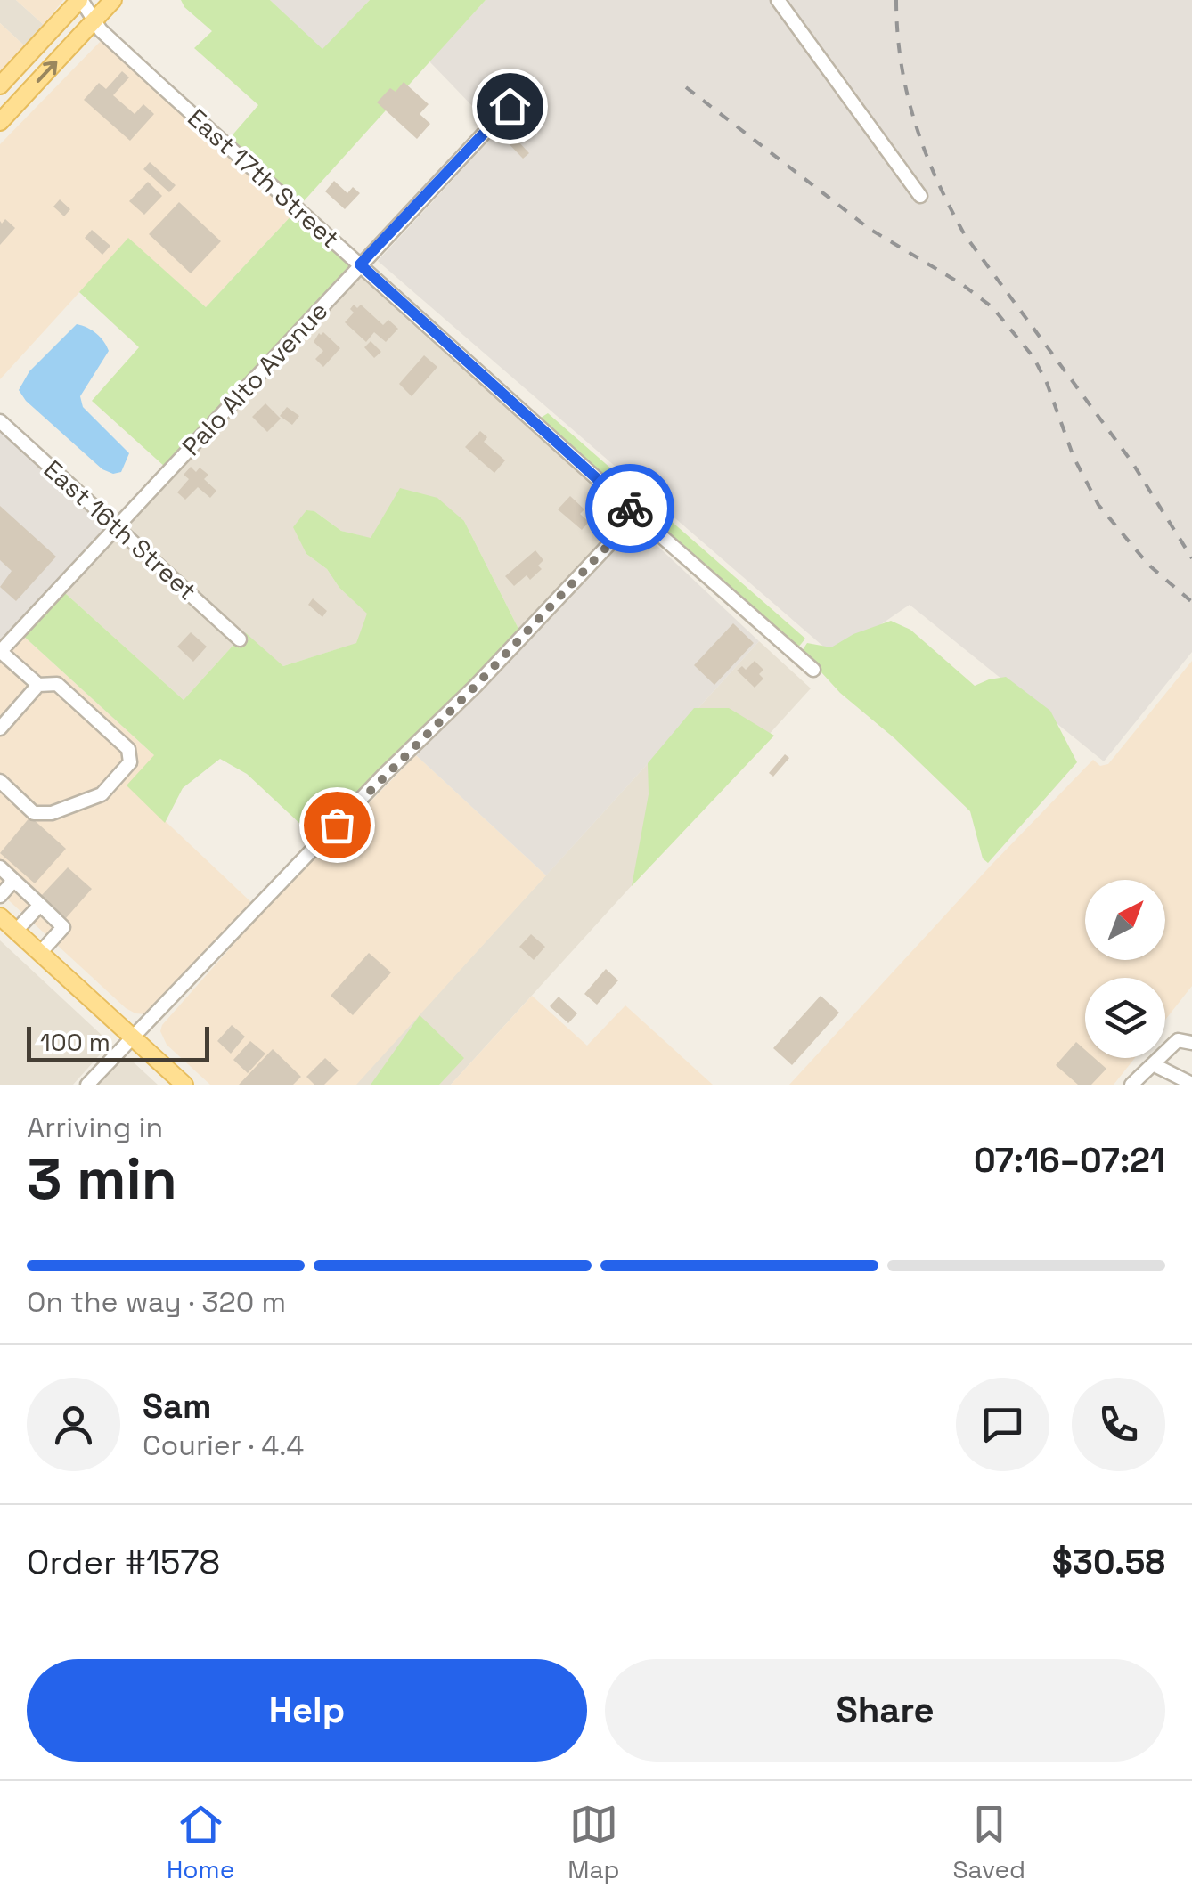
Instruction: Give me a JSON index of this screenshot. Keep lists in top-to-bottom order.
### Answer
{
  "streets": {
    "street": ["East 17th Street", "Palo Alto Avenue", "East 16th Street"]
  },
  "crossings": [
    ["East 17th Street", "Palo Alto Avenue"],
    ["Palo Alto Avenue", "East 16th Street"]
  ],
  "scale_bar": "100 m",
  "north": "top right",
  "page": {
    "scale": "100 m",
    "heading": ["3 min", "Arriving in", "07:16–07:21"],
    "panel": [
      "Sam",
      "Courier · 4.4",
      "Order #1578",
      "$30.58"
    ],
    "bar": "On the way · 320 m",
    "buttons": ["Help", "Share"],
    "tabs": ["Home", "Map", "Saved"]
  }
}
